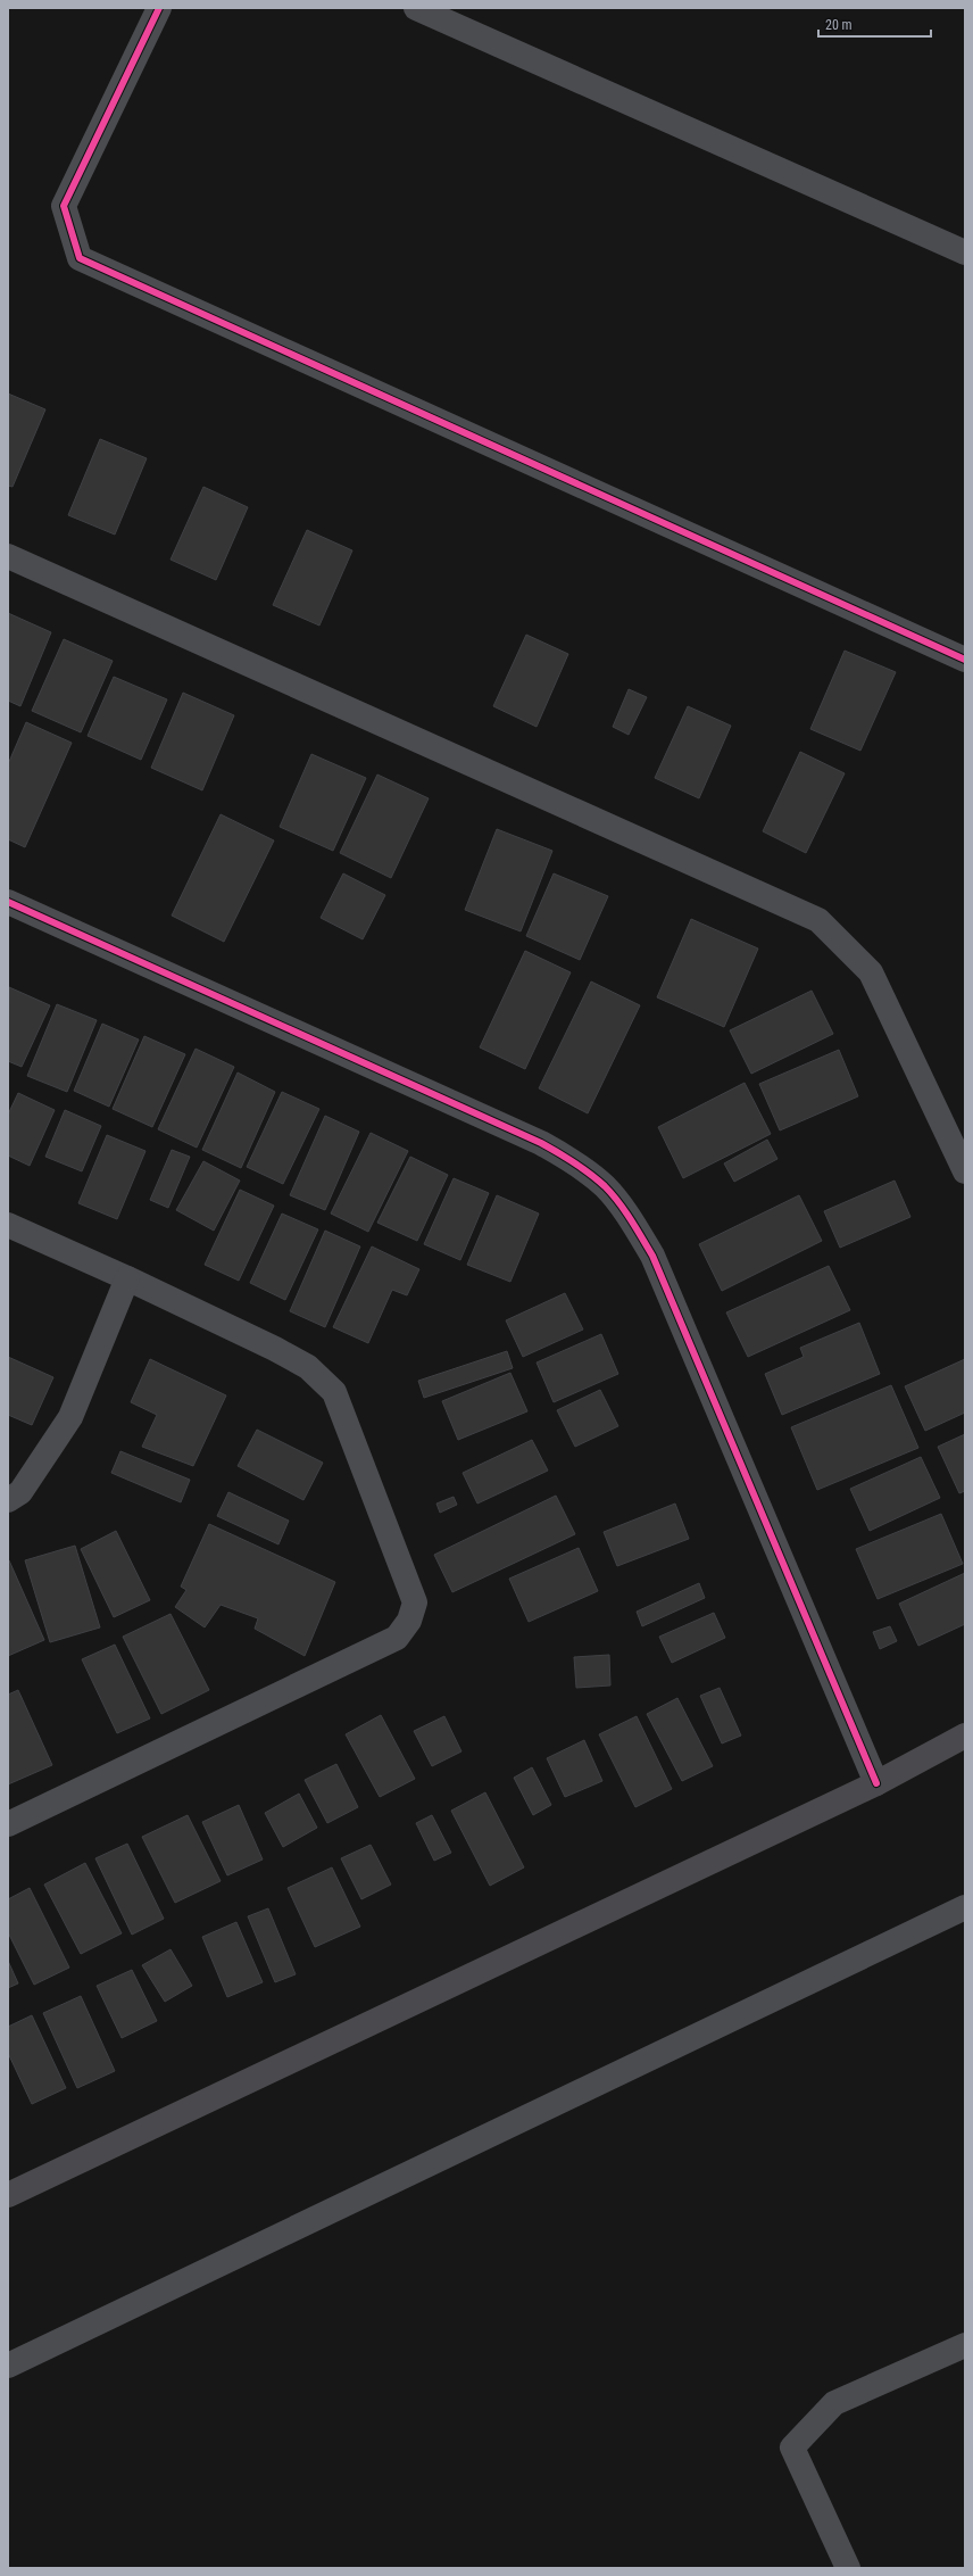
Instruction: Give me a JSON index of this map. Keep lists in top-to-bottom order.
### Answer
{
  "scale_bar": "20 m"
}
